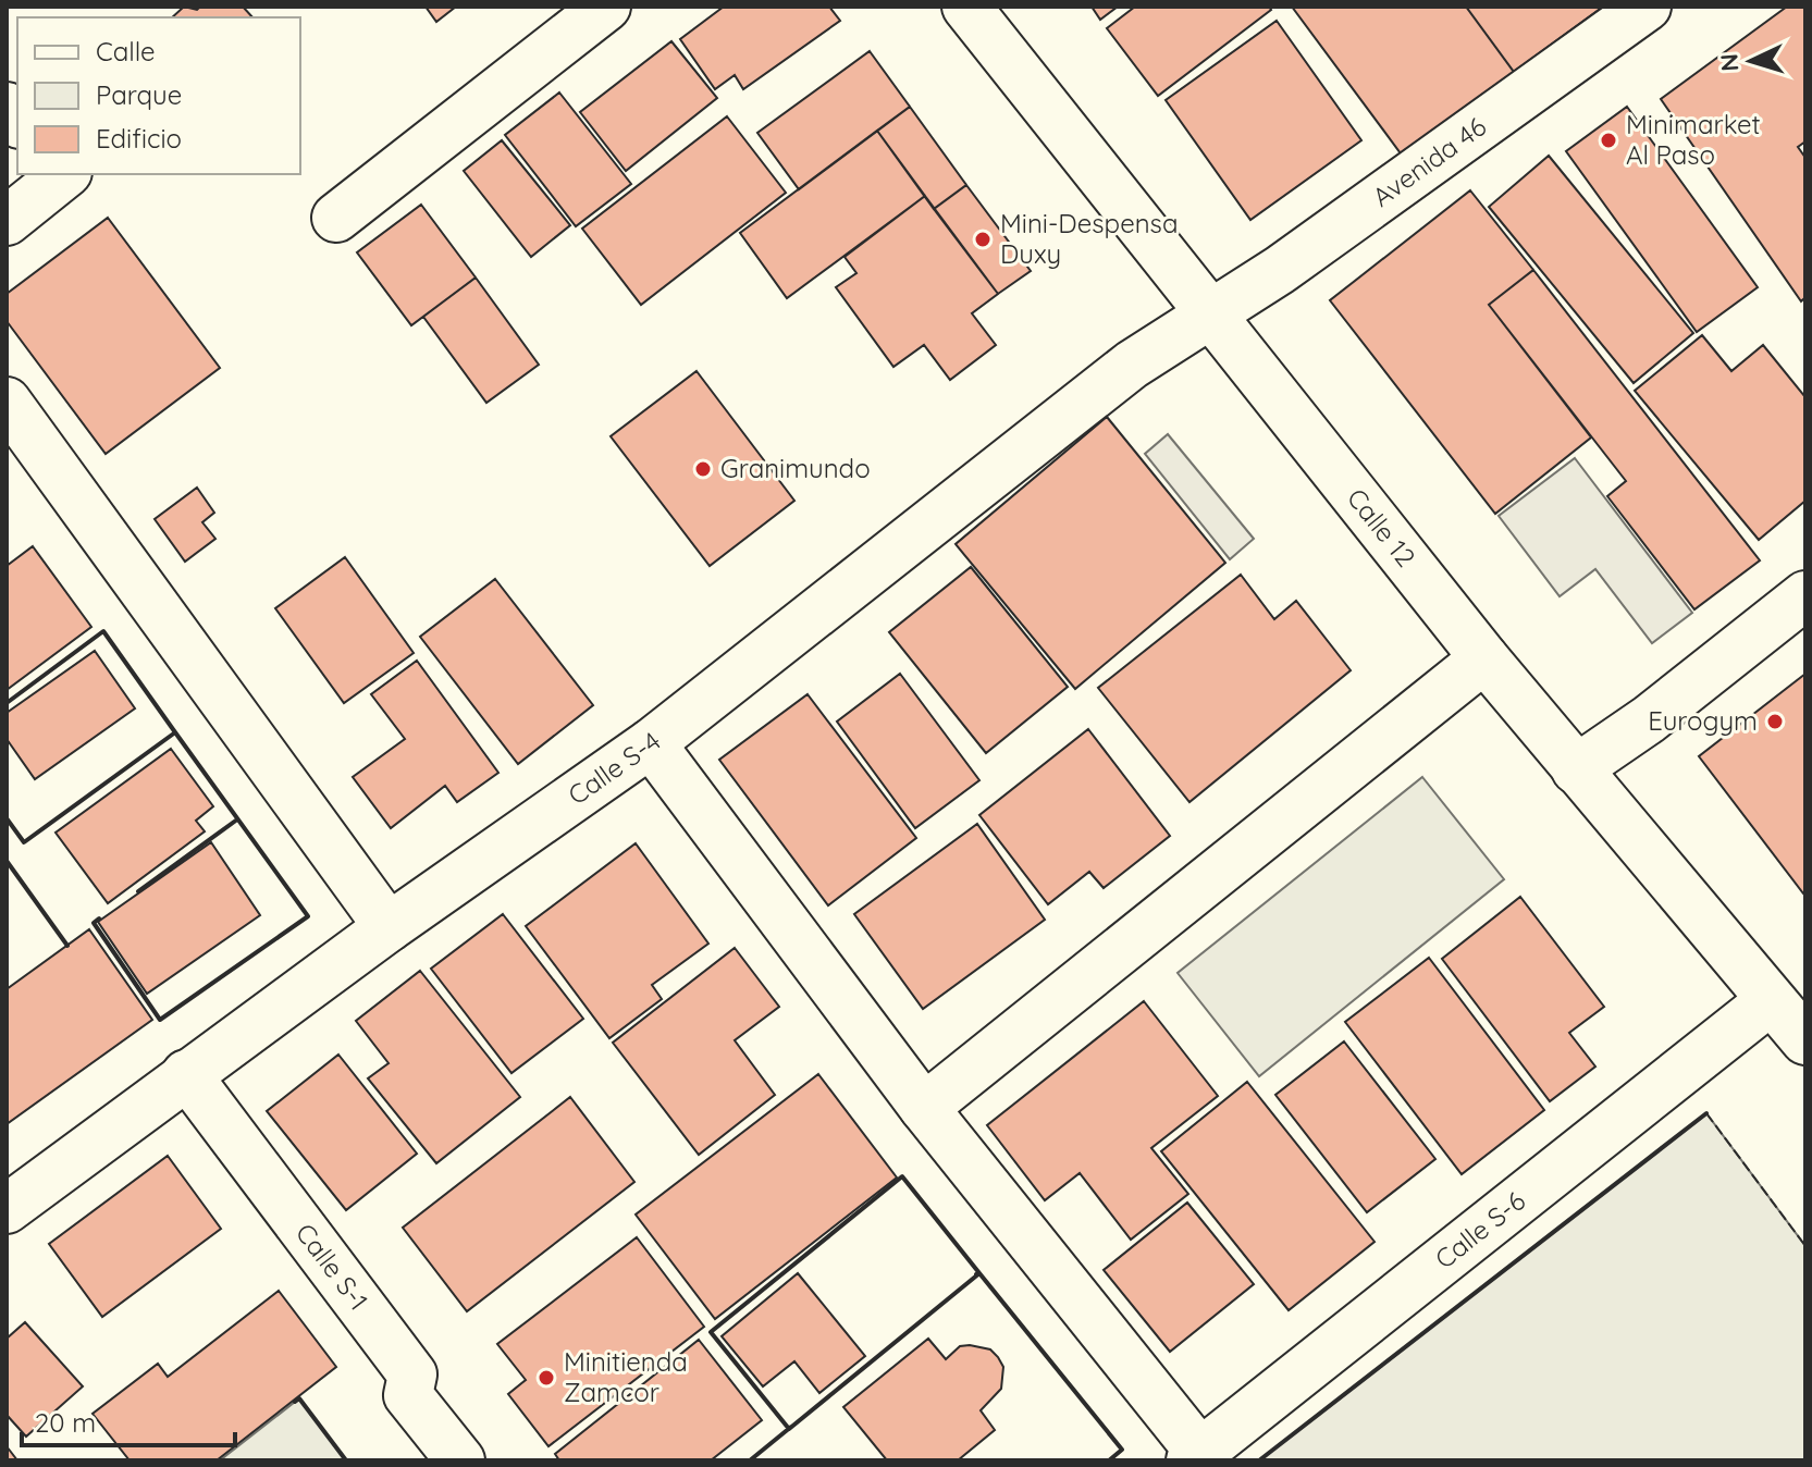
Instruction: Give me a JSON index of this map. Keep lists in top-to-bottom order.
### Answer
{
  "streets": {
    "street": [
      "Avenida 46",
      "Calle 12",
      "Calle S-4",
      "Calle S-6",
      "Calle S-1"
    ]
  },
  "crossings": [
    ["Avenida 46", "Calle 12"],
    ["Avenida 46", "Calle S-4"],
    ["Calle 12", "Calle S-4"],
    ["Calle 12", "Calle S-6"],
    ["Calle S-4", "Calle S-1"]
  ],
  "places": [
    "Minimarket Al Paso",
    "Mini-Despensa Duxy",
    "Granimundo",
    "Eurogym",
    "Minitienda Zamcor"
  ],
  "legend": ["Calle", "Parque", "Edificio"],
  "scale_bar": "20 m",
  "north": "left"
}
